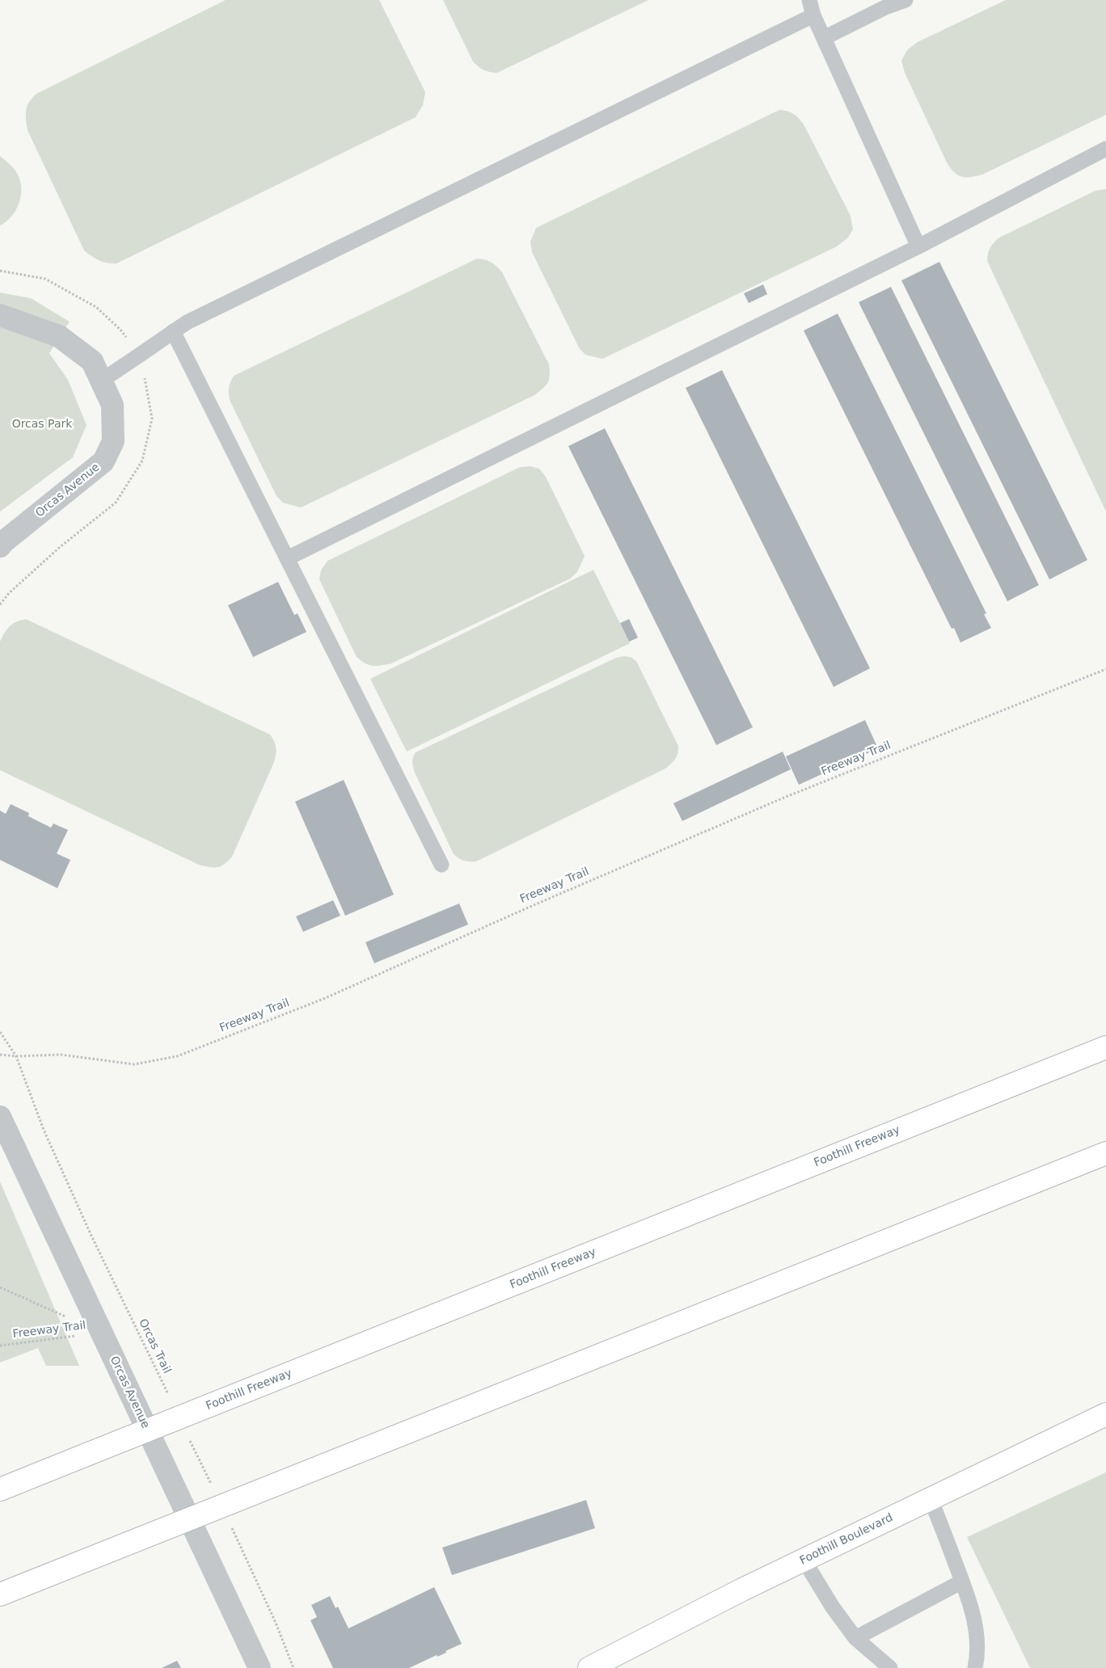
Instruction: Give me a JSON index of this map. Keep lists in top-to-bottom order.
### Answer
{
  "streets": {
    "main road": ["Foothill Freeway", "Foothill Boulevard"],
    "street": ["Orcas Avenue"],
    "path": ["Freeway Trail", "Orcas Trail"]
  },
  "crossings": [
    ["Orcas Avenue", "Freeway Trail"],
    ["Freeway Trail", "Orcas Trail"]
  ],
  "parks": ["Orcas Park"]
}
